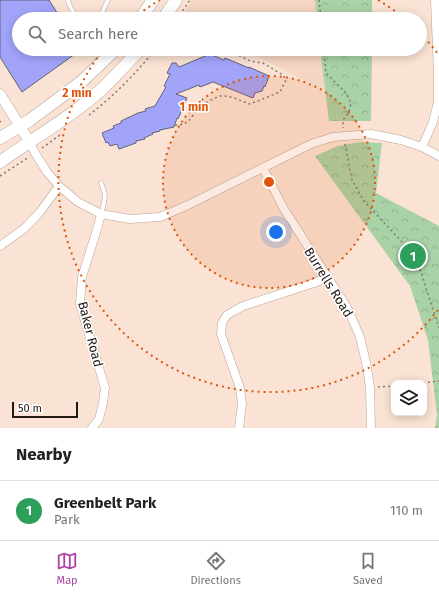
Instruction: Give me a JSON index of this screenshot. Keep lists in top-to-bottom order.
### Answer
{
  "streets": {
    "street": ["Burrells Road", "Baker Road"]
  },
  "scale_bar": "50 m",
  "page": {
    "search": "Search here",
    "pins": "1",
    "scale": "50 m",
    "heading": "Nearby",
    "list": [
      {
        "mark": "1",
        "name": "Greenbelt Park",
        "note": "Park",
        "value": "110 m"
      }
    ],
    "nav": ["Map", "Directions", "Saved"]
  },
  "rings": ["2 min", "1 min"]
}
